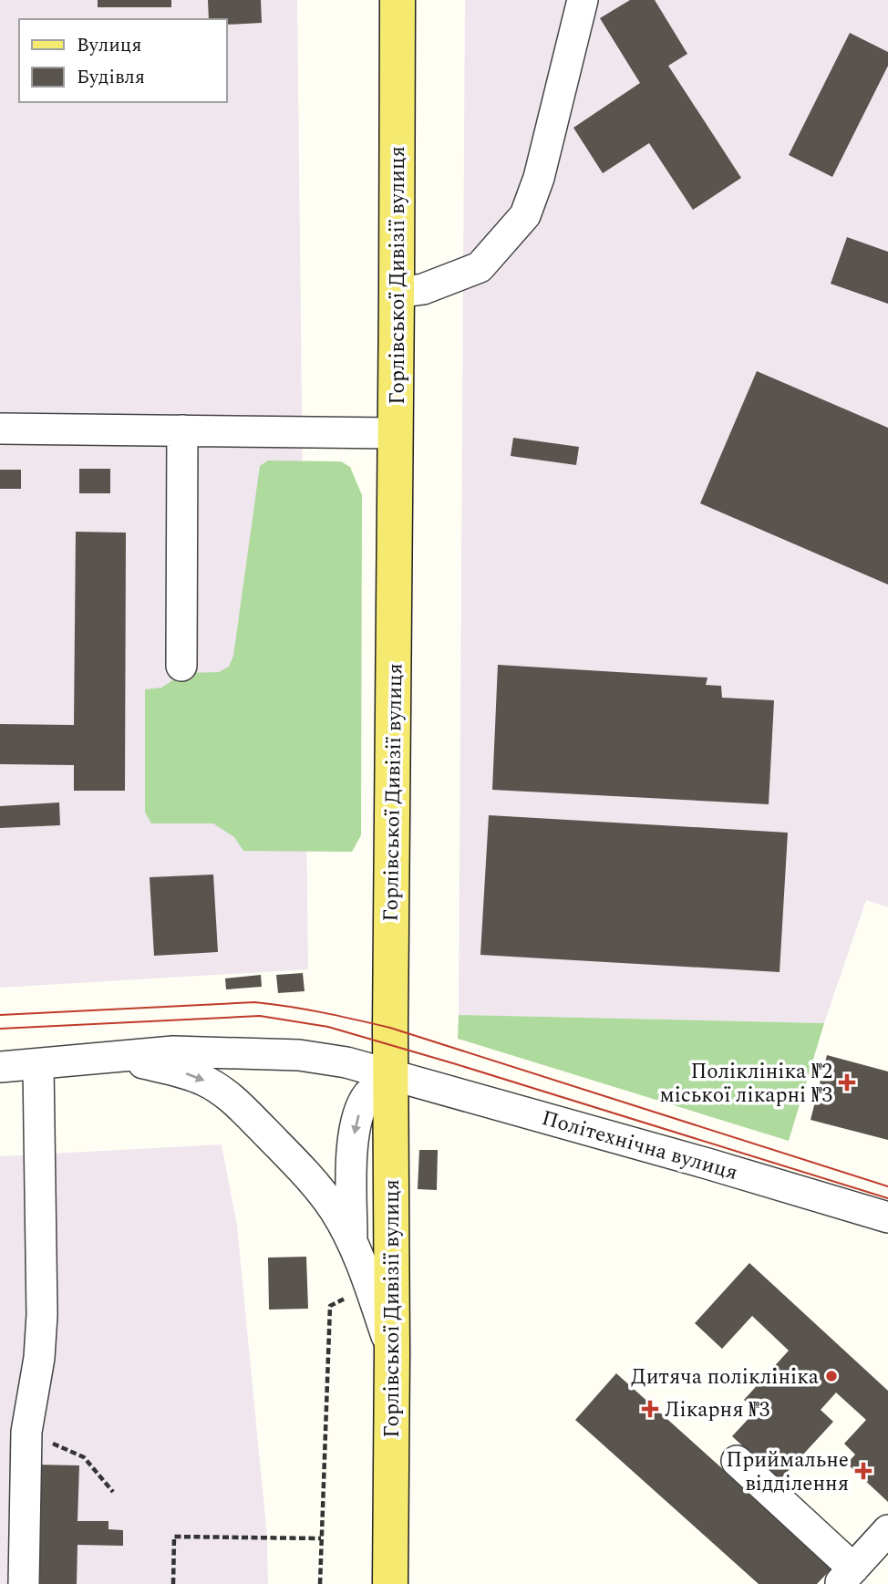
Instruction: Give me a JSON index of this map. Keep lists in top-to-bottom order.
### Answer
{
  "streets": {
    "main road": ["Горлівської Дивізії вулиця"],
    "street": ["Політехнічна вулиця"]
  },
  "crossings": [
    ["Горлівської Дивізії вулиця", "Політехнічна вулиця"]
  ],
  "places": {
    "health": ["Поліклініка №2 міської лікарні №3", "Лікарня №3", "Приймальне відділення"],
    "other": ["Дитяча поліклініка"]
  },
  "legend": ["Вулиця", "Будівля"]
}
